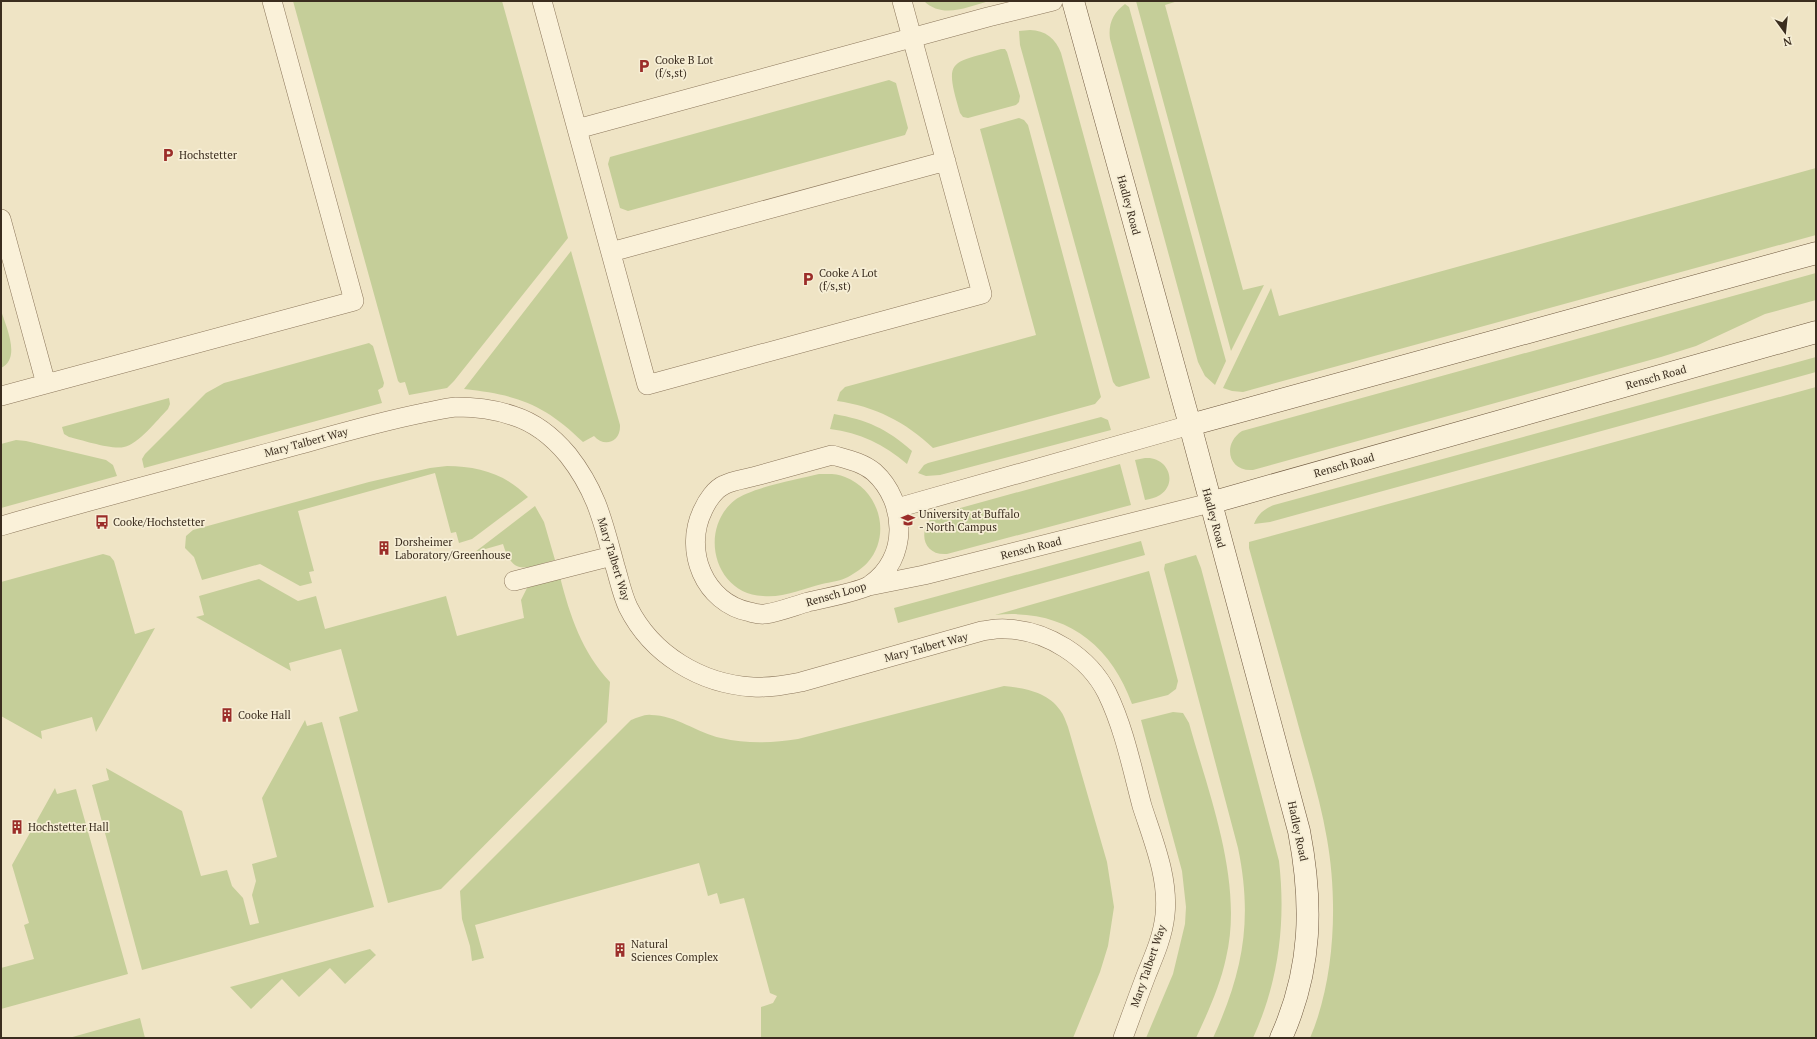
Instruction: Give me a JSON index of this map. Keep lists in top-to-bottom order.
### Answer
{
  "streets": {
    "street": ["Hadley Road", "Rensch Road"],
    "lane": ["Mary Talbert Way", "Rensch Loop"]
  },
  "crossings": [
    ["Hadley Road", "Rensch Road"],
    ["Rensch Road", "Rensch Loop"]
  ],
  "places": {
    "parking": ["Cooke B Lot (f/s,st)", "Hochstetter", "Cooke A Lot (f/s,st)"],
    "school or university": ["University at Buffalo - North Campus"],
    "bus stop": ["Cooke/Hochstetter"],
    "building": [
      "Dorsheimer Laboratory/Greenhouse",
      "Cooke Hall",
      "Hochstetter Hall",
      "Natural Sciences Complex"
    ]
  },
  "north": "bottom"
}
